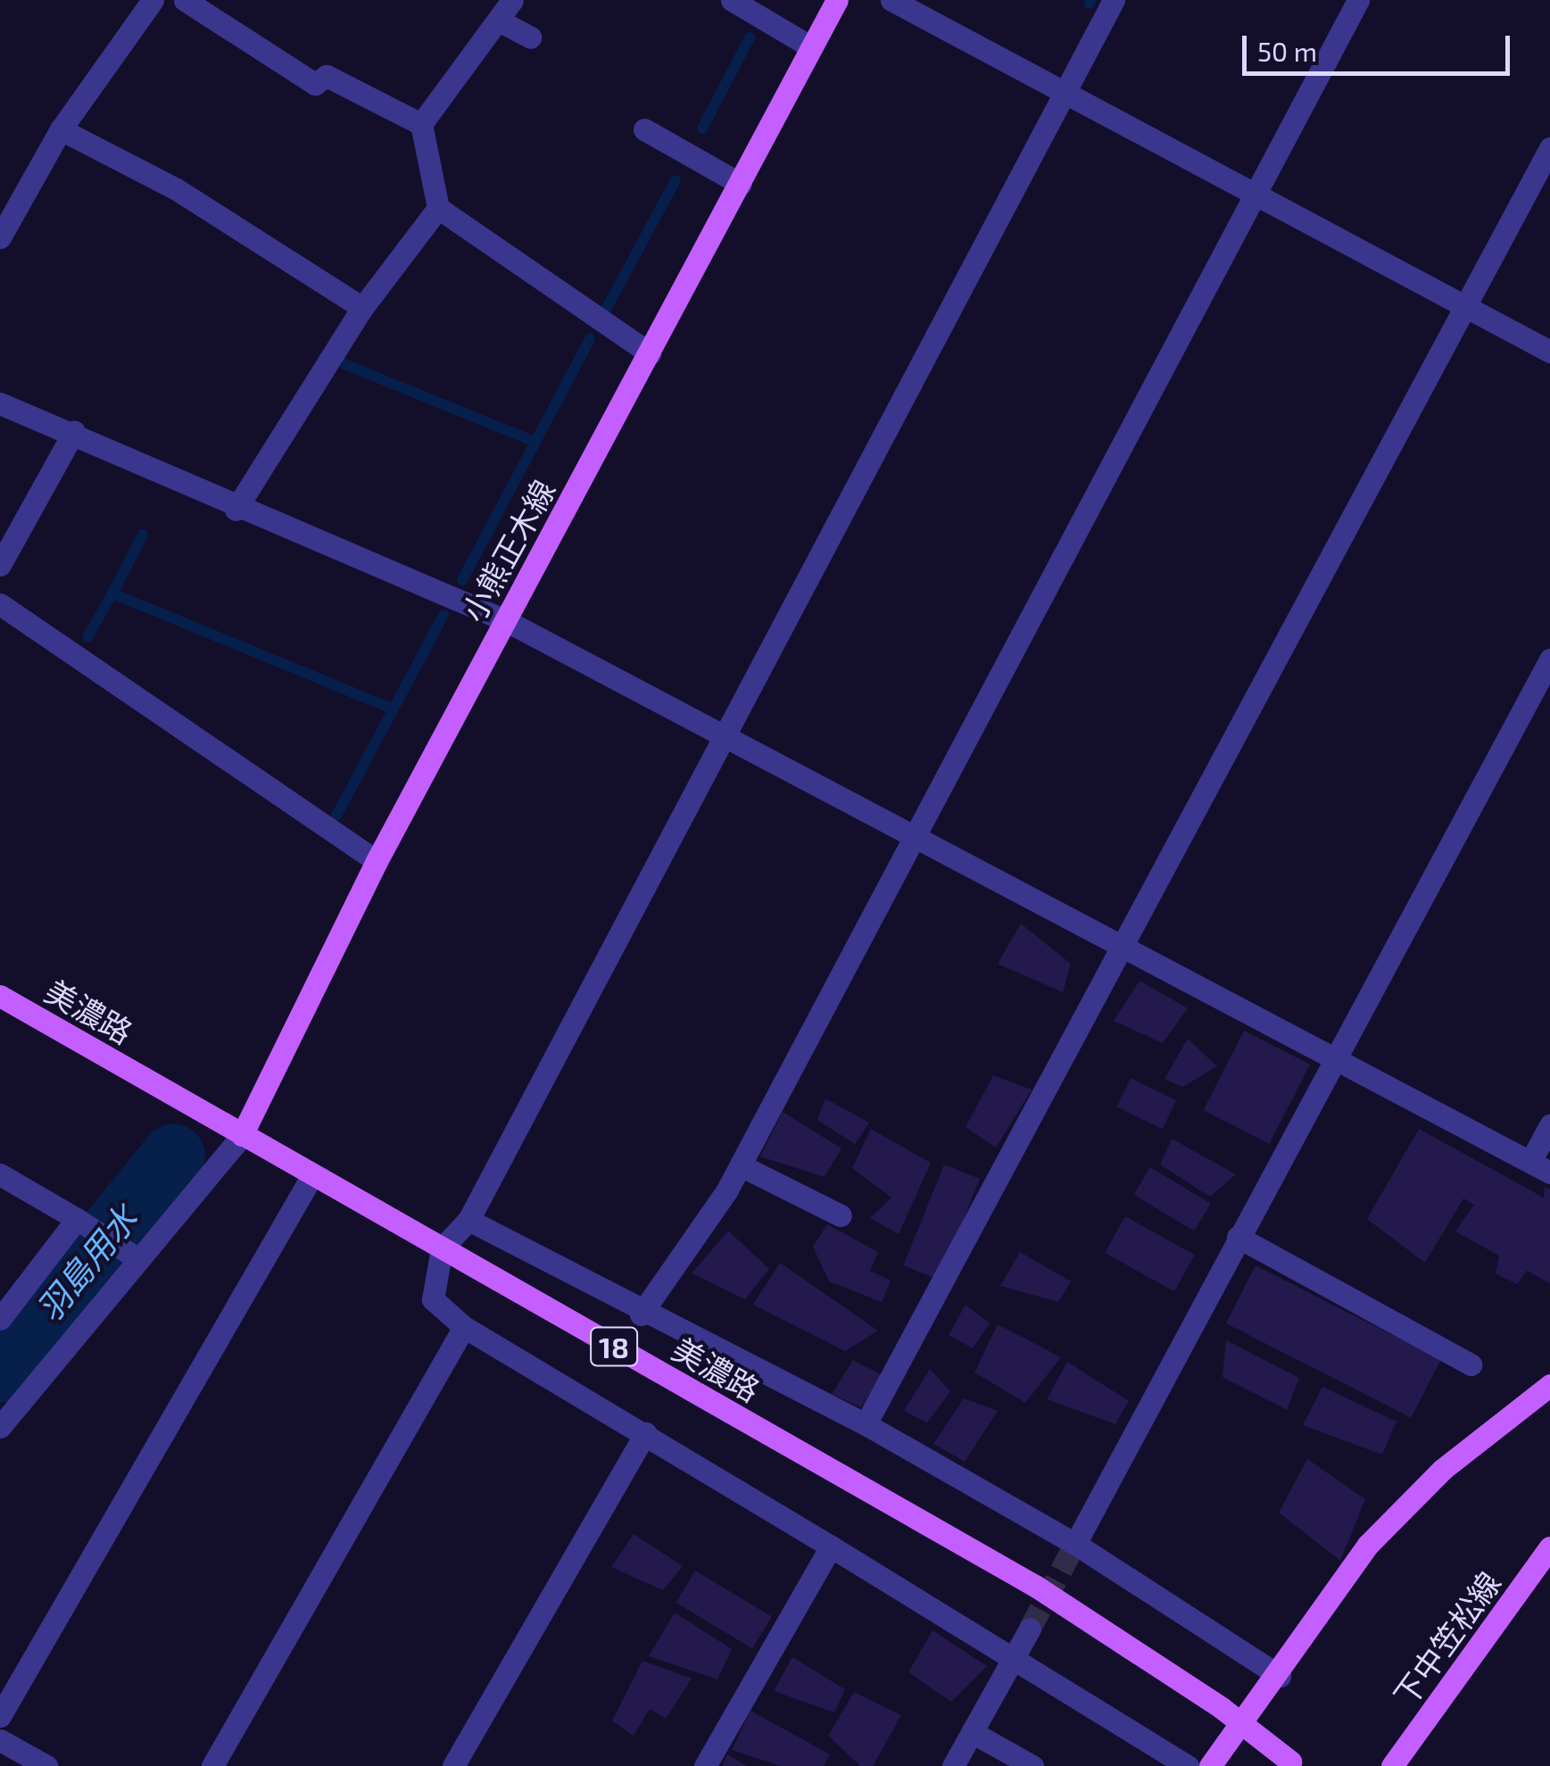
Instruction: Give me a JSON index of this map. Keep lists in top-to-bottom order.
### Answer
{
  "streets": {
    "main road": [
      "小熊正木線",
      "美濃路",
      "18",
      "下中笠松線"
    ]
  },
  "crossings": [
    ["小熊正木線", "美濃路"]
  ],
  "water": ["羽島用水"],
  "scale_bar": "50 m"
}
